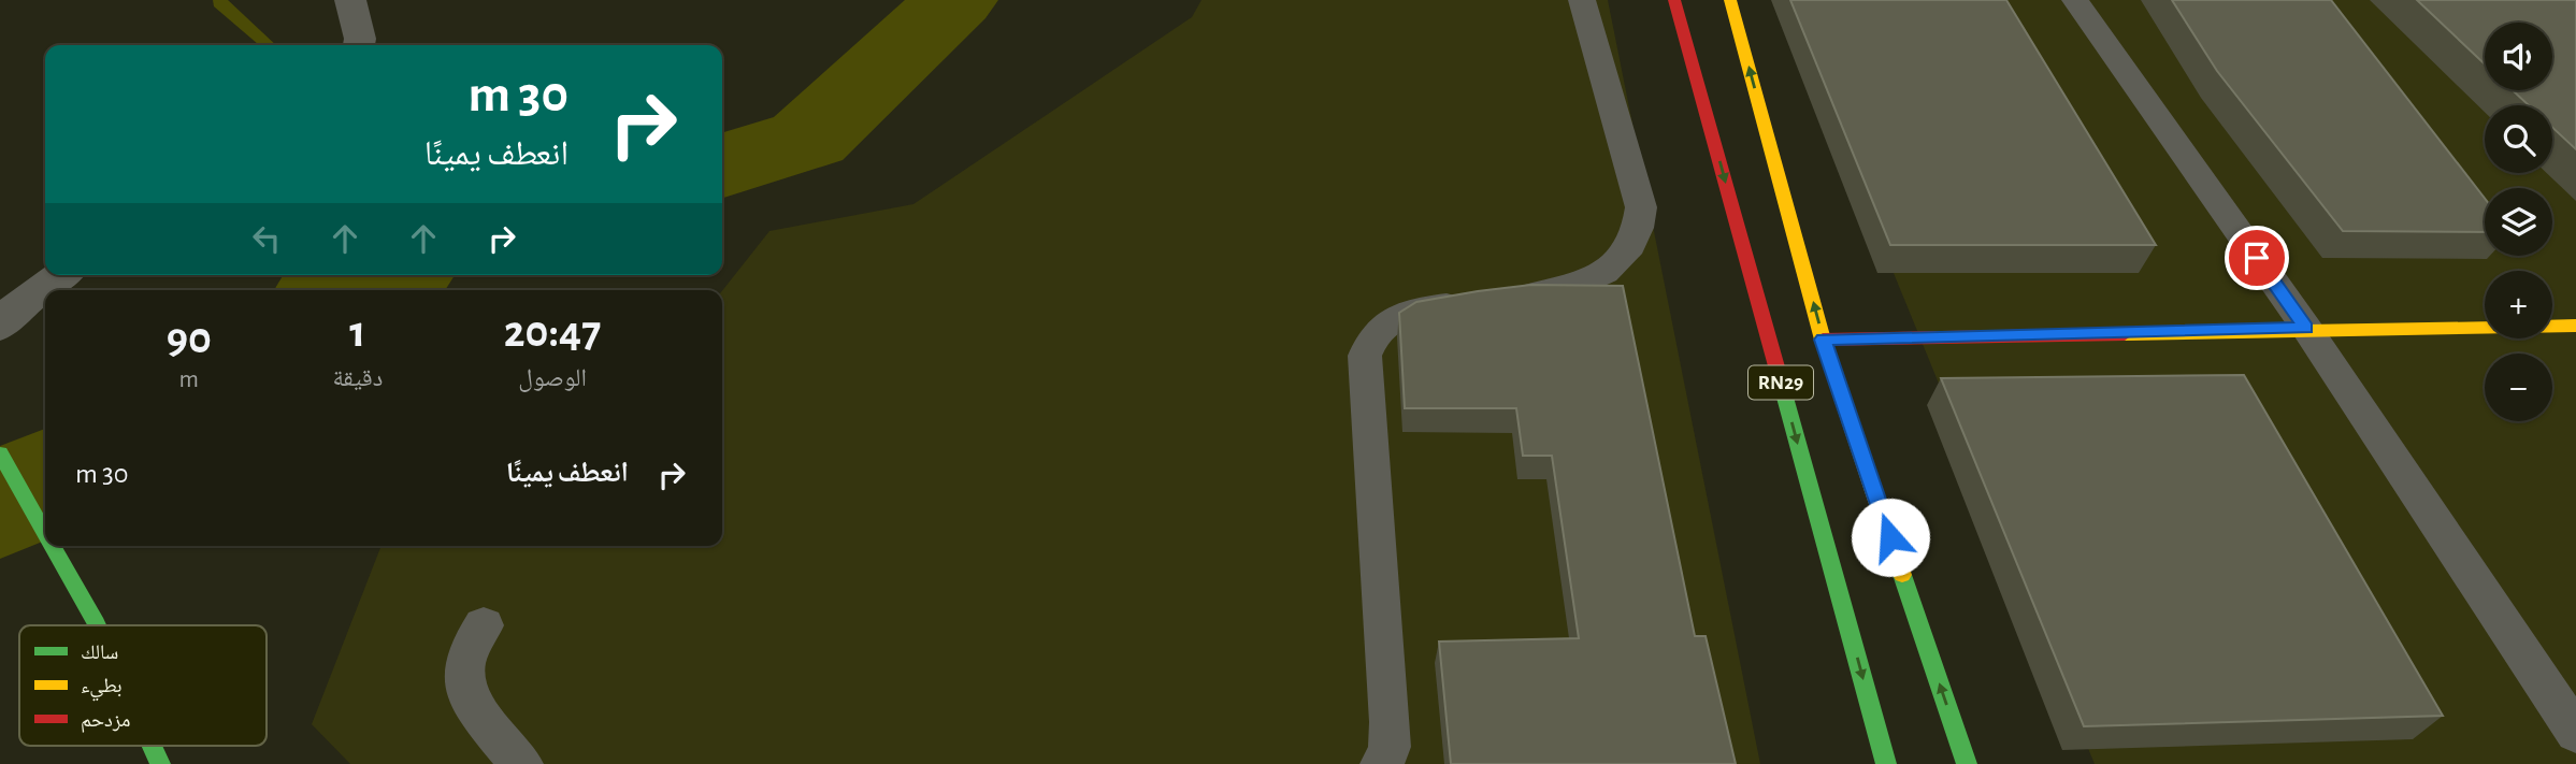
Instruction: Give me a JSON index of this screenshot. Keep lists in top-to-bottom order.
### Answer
{
  "streets": {
    "main road": ["RN29"]
  },
  "legend": ["سالك", "بطيء", "مزدحم"],
  "page": {
    "map_buttons": ["+", "−"],
    "turn": ["30 m", "انعطف يمينًا"],
    "eta": [
      "20:47",
      "الوصول",
      "1",
      "دقيقة",
      "90",
      "m"
    ],
    "list": [
      {
        "name": "انعطف يمينًا",
        "value": "30 m"
      }
    ]
  }
}
